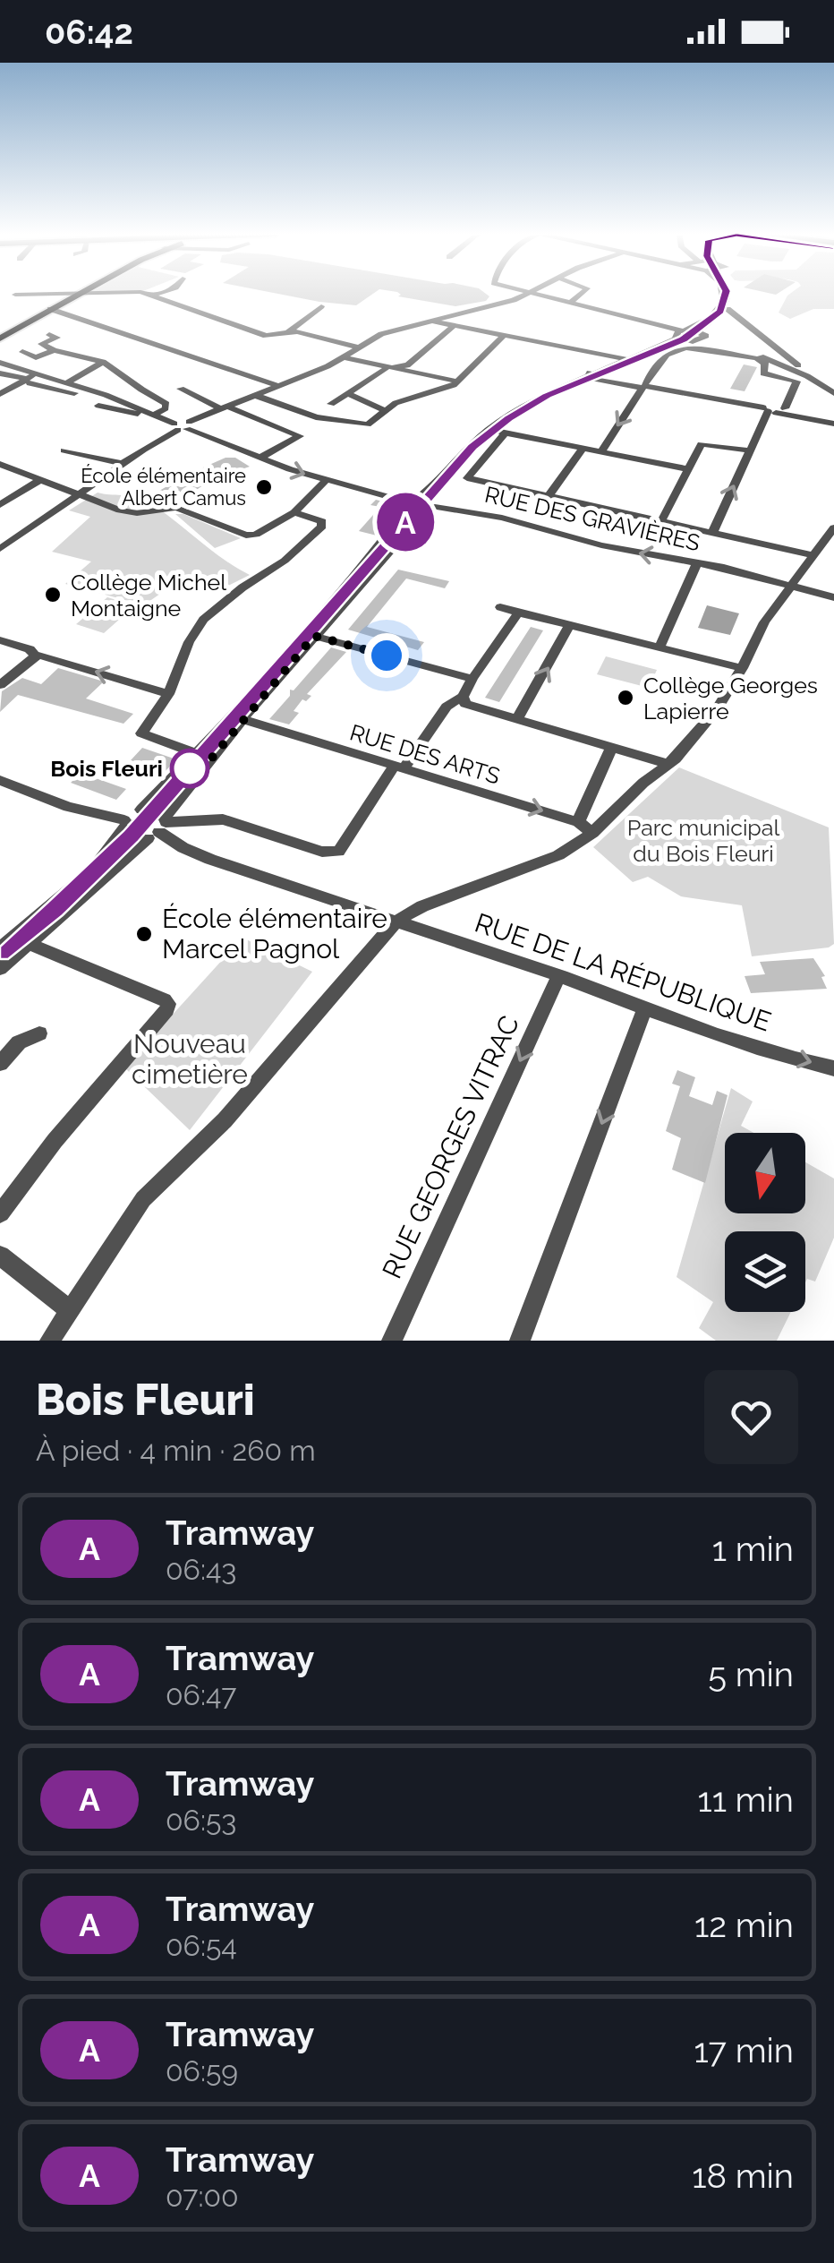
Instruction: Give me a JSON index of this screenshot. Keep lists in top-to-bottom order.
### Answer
{
  "streets": {
    "street": [
      "RUE DES GRAVIÈRES",
      "RUE DES ARTS",
      "RUE DE LA RÉPUBLIQUE",
      "RUE GEORGES VITRAC"
    ]
  },
  "crossings": [
    ["RUE DE LA RÉPUBLIQUE", "RUE GEORGES VITRAC"]
  ],
  "parks": ["Parc municipal du Bois Fleuri", "Nouveau cimetière"],
  "places": [
    "École élémentaire Albert Camus",
    "Collège Michel Montaigne",
    "Collège Georges Lapierre",
    "Bois Fleuri",
    "École élémentaire Marcel Pagnol"
  ],
  "lines": ["tram line A"],
  "north": "bottom",
  "page": {
    "status": "06:42",
    "on_map": "A",
    "heading": ["Bois Fleuri", "À pied · 4 min · 260 m"],
    "list": [
      {
        "mark": "A",
        "name": "Tramway",
        "note": "06:43",
        "value": "1 min"
      },
      {
        "mark": "A",
        "name": "Tramway",
        "note": "06:47",
        "value": "5 min"
      },
      {
        "mark": "A",
        "name": "Tramway",
        "note": "06:53",
        "value": "11 min"
      },
      {
        "mark": "A",
        "name": "Tramway",
        "note": "06:54",
        "value": "12 min"
      },
      {
        "mark": "A",
        "name": "Tramway",
        "note": "06:59",
        "value": "17 min"
      },
      {
        "mark": "A",
        "name": "Tramway",
        "note": "07:00",
        "value": "18 min"
      }
    ]
  }
}
